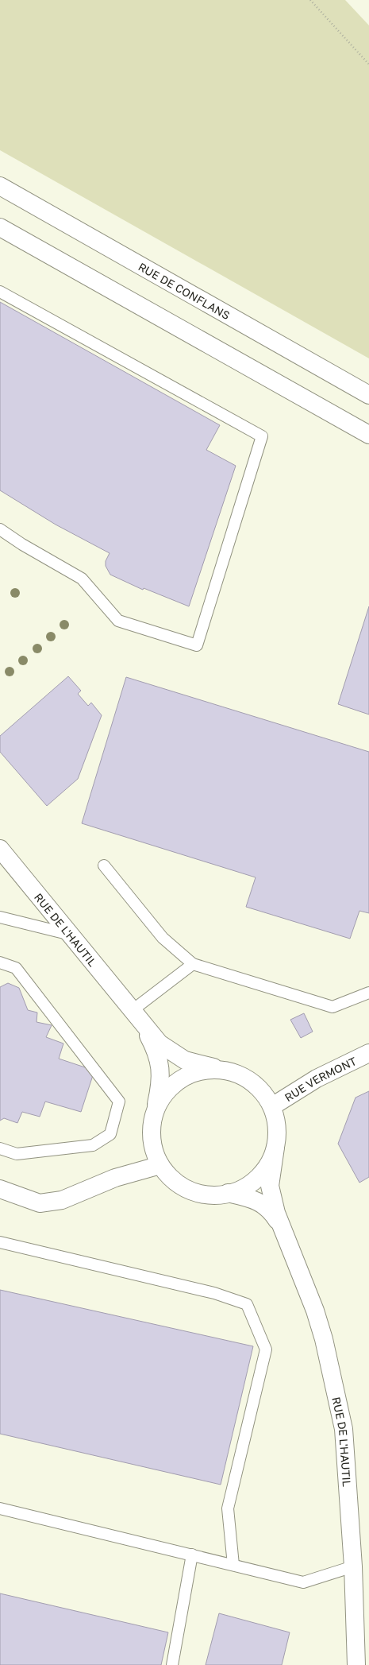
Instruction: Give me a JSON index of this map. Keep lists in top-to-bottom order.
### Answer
{
  "streets": {
    "street": ["RUE DE CONFLANS", "RUE DE L'HAUTIL", "RUE VERMONT"]
  }
}
